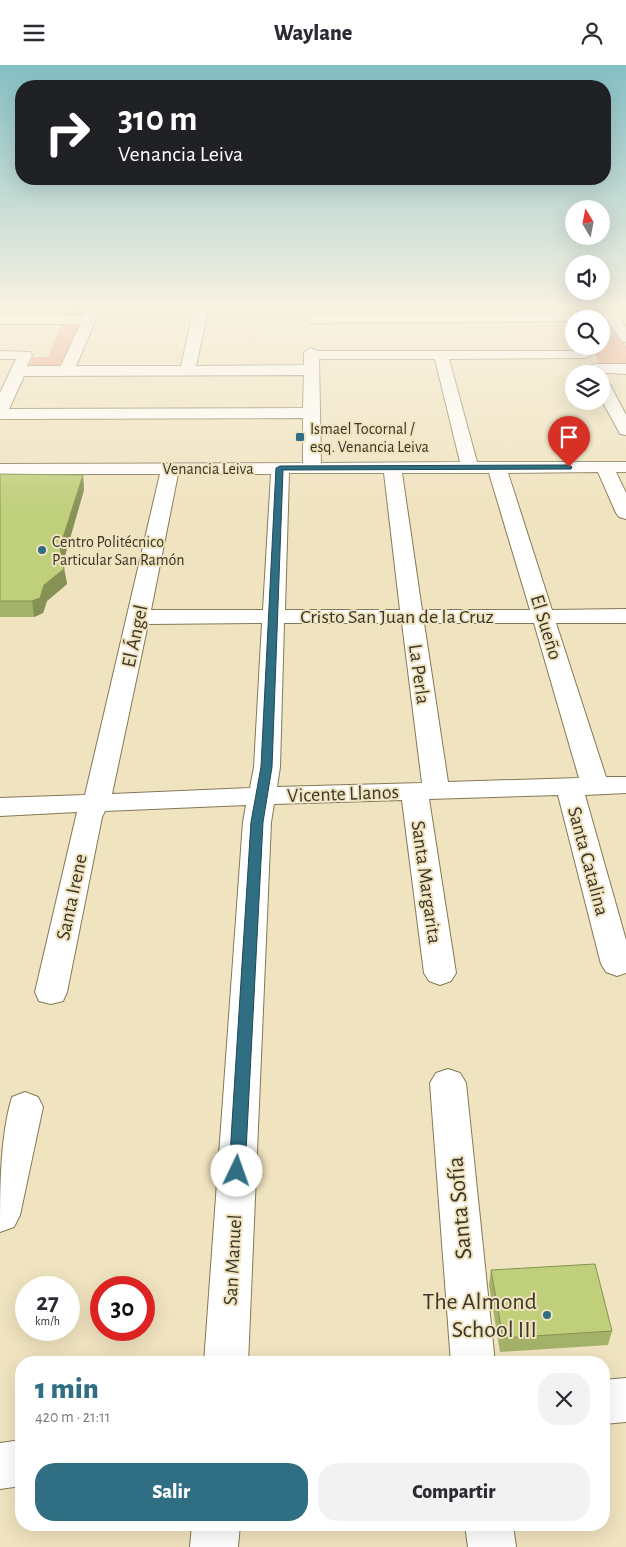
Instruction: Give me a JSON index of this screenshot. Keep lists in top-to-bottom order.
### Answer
{
  "streets": {
    "street": [
      "Venancia Leiva",
      "Cristo San Juan de la Cruz",
      "El Sueño",
      "El Ángel",
      "La Perla",
      "Vicente Llanos",
      "Santa Catalina",
      "Santa Margarita",
      "Santa Irene",
      "Santa Sofía",
      "San Manuel"
    ]
  },
  "crossings": [
    ["Venancia Leiva", "El Sueño"],
    ["Venancia Leiva", "El Ángel"],
    ["Venancia Leiva", "La Perla"],
    ["Venancia Leiva", "San Manuel"],
    ["Cristo San Juan de la Cruz", "El Sueño"],
    ["Cristo San Juan de la Cruz", "El Ángel"],
    ["Cristo San Juan de la Cruz", "La Perla"],
    ["Cristo San Juan de la Cruz", "San Manuel"],
    ["El Sueño", "Vicente Llanos"],
    ["El Sueño", "Santa Catalina"],
    ["El Ángel", "Vicente Llanos"],
    ["El Ángel", "Santa Irene"],
    ["La Perla", "Vicente Llanos"],
    ["La Perla", "Santa Margarita"],
    ["Vicente Llanos", "Santa Catalina"],
    ["Vicente Llanos", "Santa Margarita"],
    ["Vicente Llanos", "Santa Irene"],
    ["Vicente Llanos", "San Manuel"]
  ],
  "places": {
    "transit": ["Ismael Tocornal / esq. Venancia Leiva"],
    "other": ["Centro Politécnico Particular San Ramón", "The Almond School III"]
  },
  "north": "top",
  "page": {
    "header": "Waylane",
    "turn": ["310 m", "Venancia Leiva"],
    "speed": "27 km/h",
    "limit": "30",
    "heading": ["1 min", "420 m · 21:11"],
    "buttons": ["Salir", "Compartir"]
  }
}
